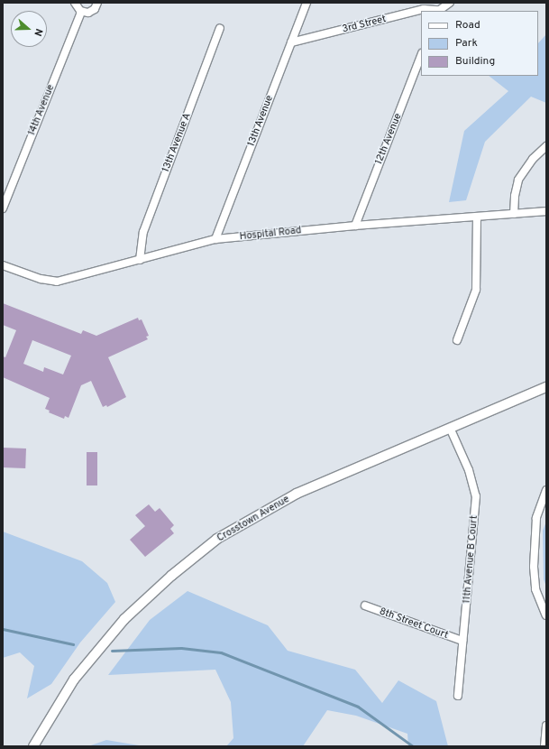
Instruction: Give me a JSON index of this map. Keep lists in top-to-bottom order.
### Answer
{
  "streets": {
    "street": [
      "3rd Street",
      "14th Avenue",
      "13th Avenue",
      "12th Avenue",
      "13th Avenue A",
      "Hospital Road",
      "Crosstown Avenue",
      "11th Avenue B Court",
      "8th Street Court"
    ]
  },
  "crossings": [
    ["3rd Street", "13th Avenue"],
    ["13th Avenue", "Hospital Road"],
    ["12th Avenue", "Hospital Road"],
    ["13th Avenue A", "Hospital Road"],
    ["Crosstown Avenue", "11th Avenue B Court"],
    ["11th Avenue B Court", "8th Street Court"]
  ],
  "legend": ["Road", "Park", "Building"],
  "north": "right"
}
